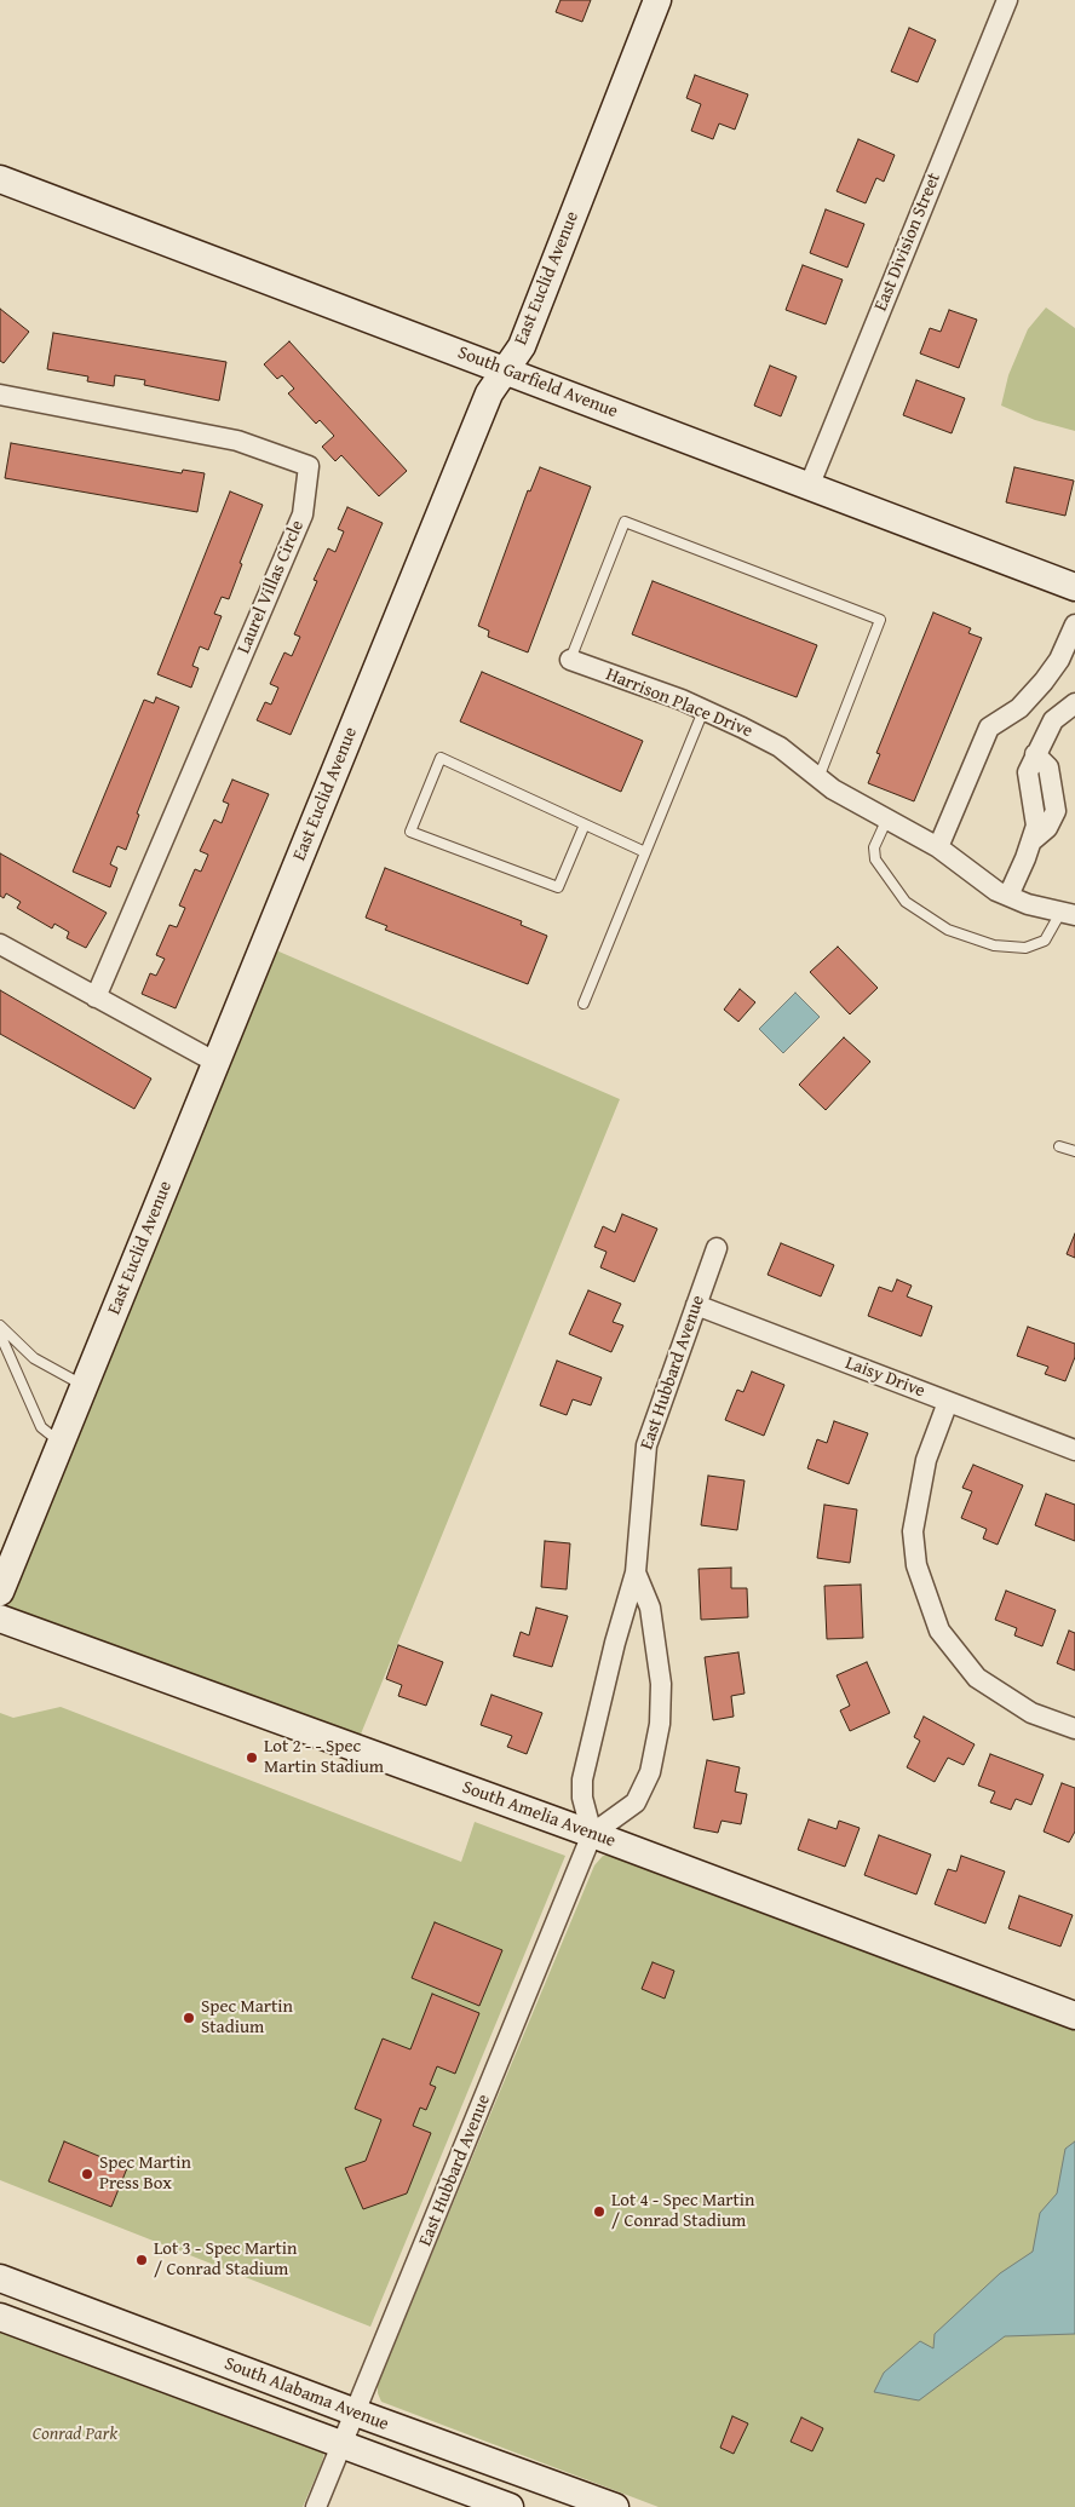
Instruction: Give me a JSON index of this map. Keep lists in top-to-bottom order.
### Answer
{
  "streets": {
    "street": [
      "East Division Street",
      "East Euclid Avenue",
      "South Garfield Avenue",
      "Laurel Villas Circle",
      "Harrison Place Drive",
      "East Hubbard Avenue",
      "Laisy Drive",
      "South Amelia Avenue",
      "South Alabama Avenue"
    ]
  },
  "crossings": [
    ["East Division Street", "South Garfield Avenue"],
    ["East Euclid Avenue", "South Garfield Avenue"],
    ["East Hubbard Avenue", "Laisy Drive"],
    ["East Hubbard Avenue", "South Amelia Avenue"],
    ["East Hubbard Avenue", "South Alabama Avenue"]
  ],
  "parks": ["Conrad Park"],
  "places": [
    "Lot 2 - - Spec Martin Stadium",
    "Spec Martin Stadium",
    "Spec Martin Press Box",
    "Lot 4 - Spec Martin / Conrad Stadium",
    "Lot 3 - Spec Martin / Conrad Stadium"
  ]
}
